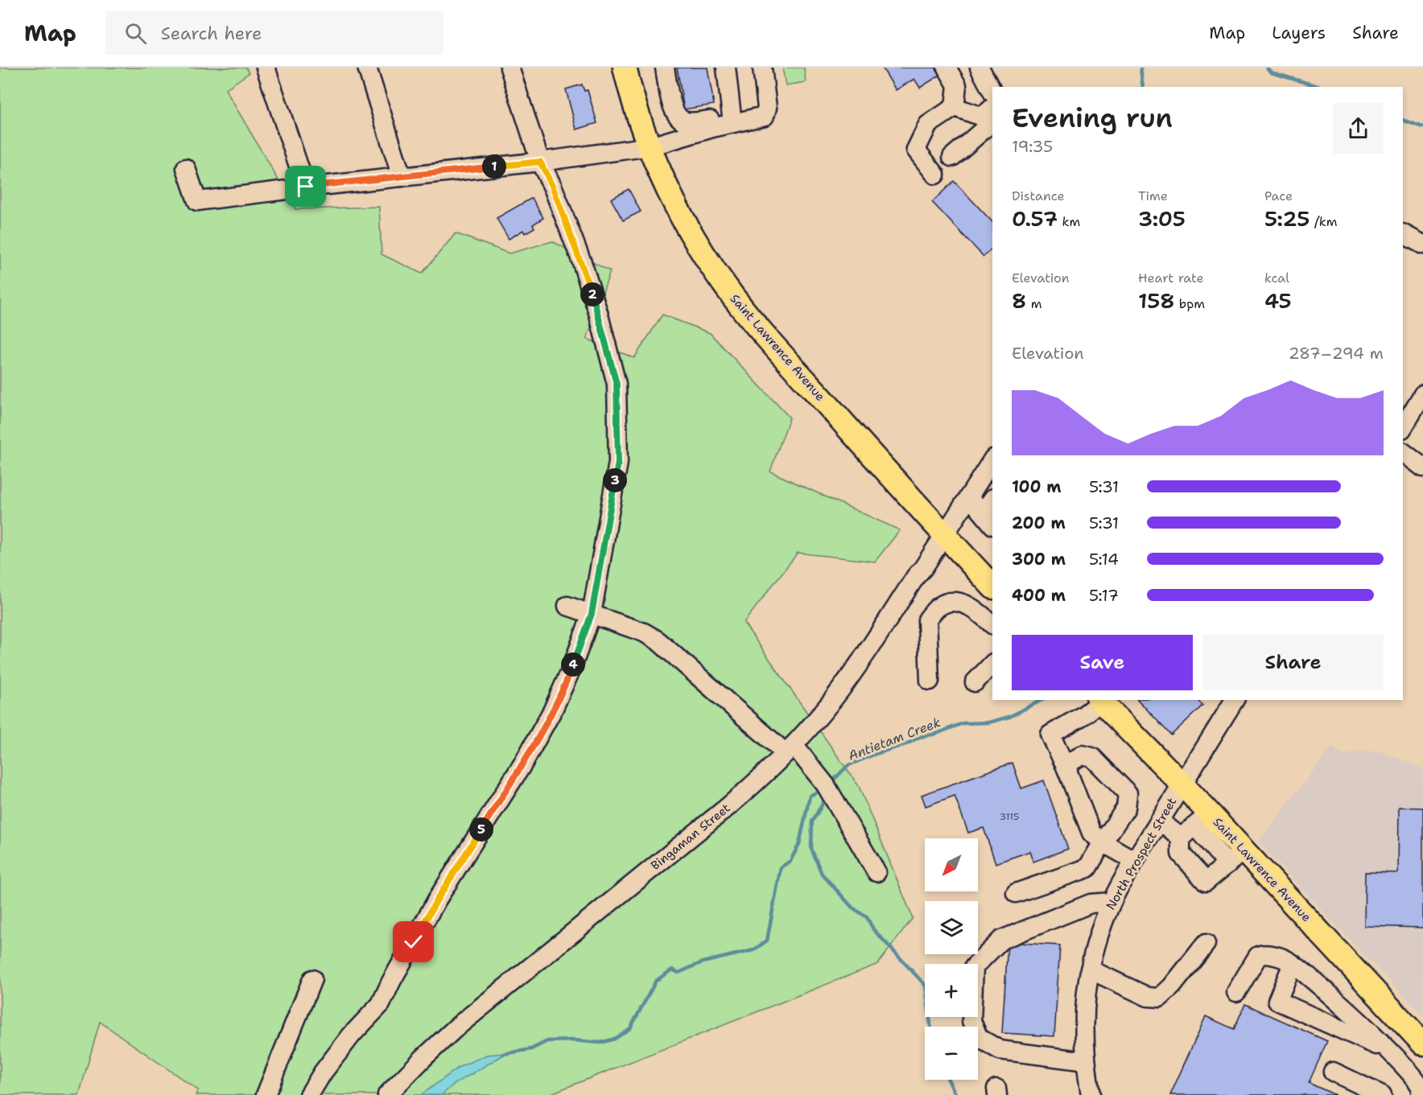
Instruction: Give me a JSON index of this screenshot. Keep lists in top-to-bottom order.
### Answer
{
  "streets": {
    "main road": ["Saint Lawrence Avenue"],
    "street": ["Bingaman Street", "North Prospect Street"]
  },
  "crossings": [
    ["Saint Lawrence Avenue", "Bingaman Street"],
    ["Saint Lawrence Avenue", "North Prospect Street"]
  ],
  "water": ["Antietam Creek"],
  "house_numbers": ["3115"],
  "north": "bottom left",
  "page": {
    "header": "Map",
    "search": "Search here",
    "nav": ["Map", "Layers", "Share"],
    "heading": ["Evening run", "19:35"],
    "pins": [
      "1",
      "2",
      "3",
      "4",
      "5"
    ],
    "stats": [
      ["Distance", "0.57 km"],
      ["Time", "3:05"],
      ["Pace", "5:25 /km"],
      ["Elevation", "8 m"],
      ["Heart rate", "158 bpm"],
      ["kcal", "45"]
    ],
    "chart": ["Elevation", "287–294 m"],
    "list": [
      {
        "name": "100 m",
        "note": "5:31"
      },
      {
        "name": "200 m",
        "note": "5:31"
      },
      {
        "name": "300 m",
        "note": "5:14"
      },
      {
        "name": "400 m",
        "note": "5:17"
      }
    ],
    "buttons": ["Save", "Share"],
    "map_buttons": ["+", "−"]
  }
}
